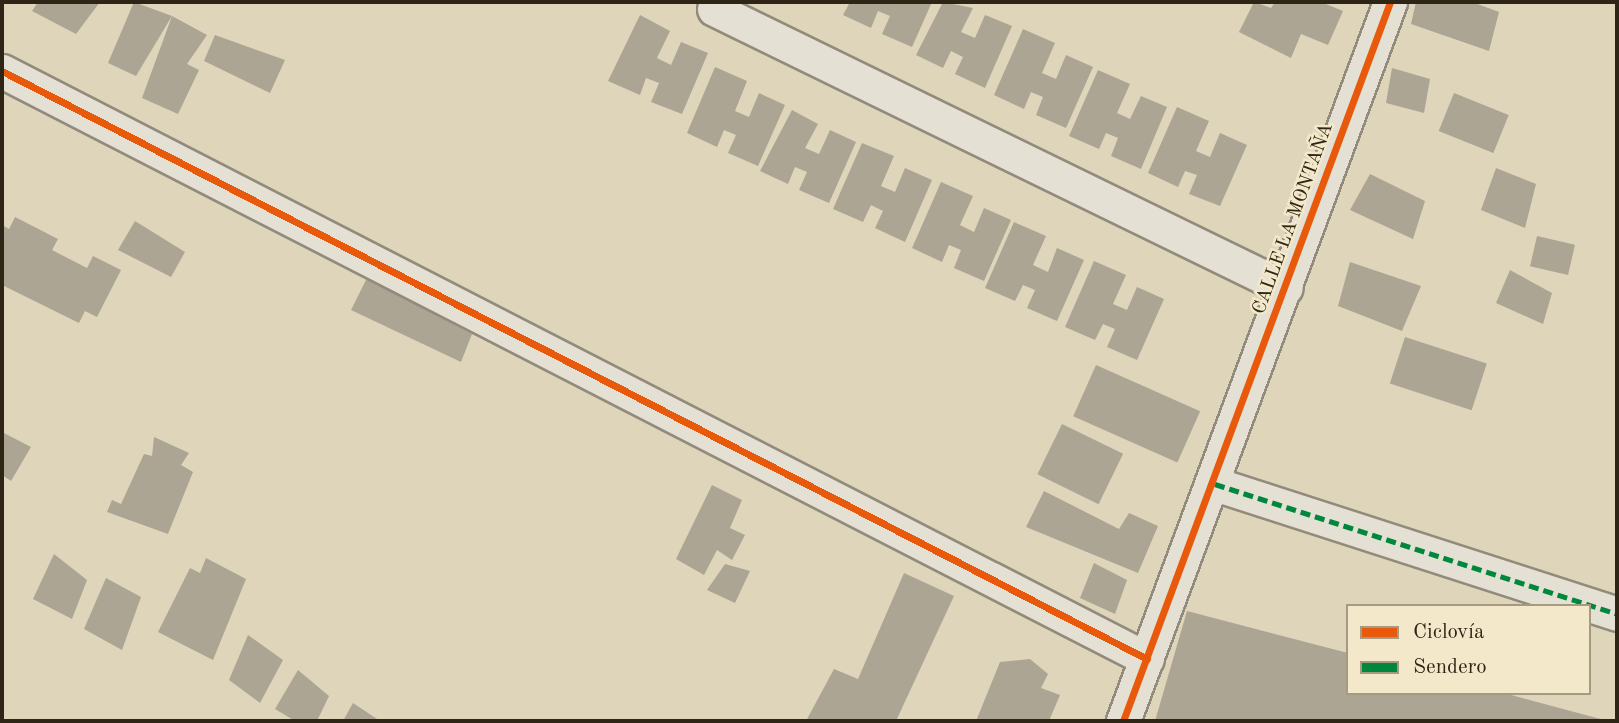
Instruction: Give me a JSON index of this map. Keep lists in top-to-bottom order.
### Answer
{
  "streets": {
    "street": ["CALLE LA MONTAÑA"]
  },
  "legend": ["Ciclovía", "Sendero"]
}
